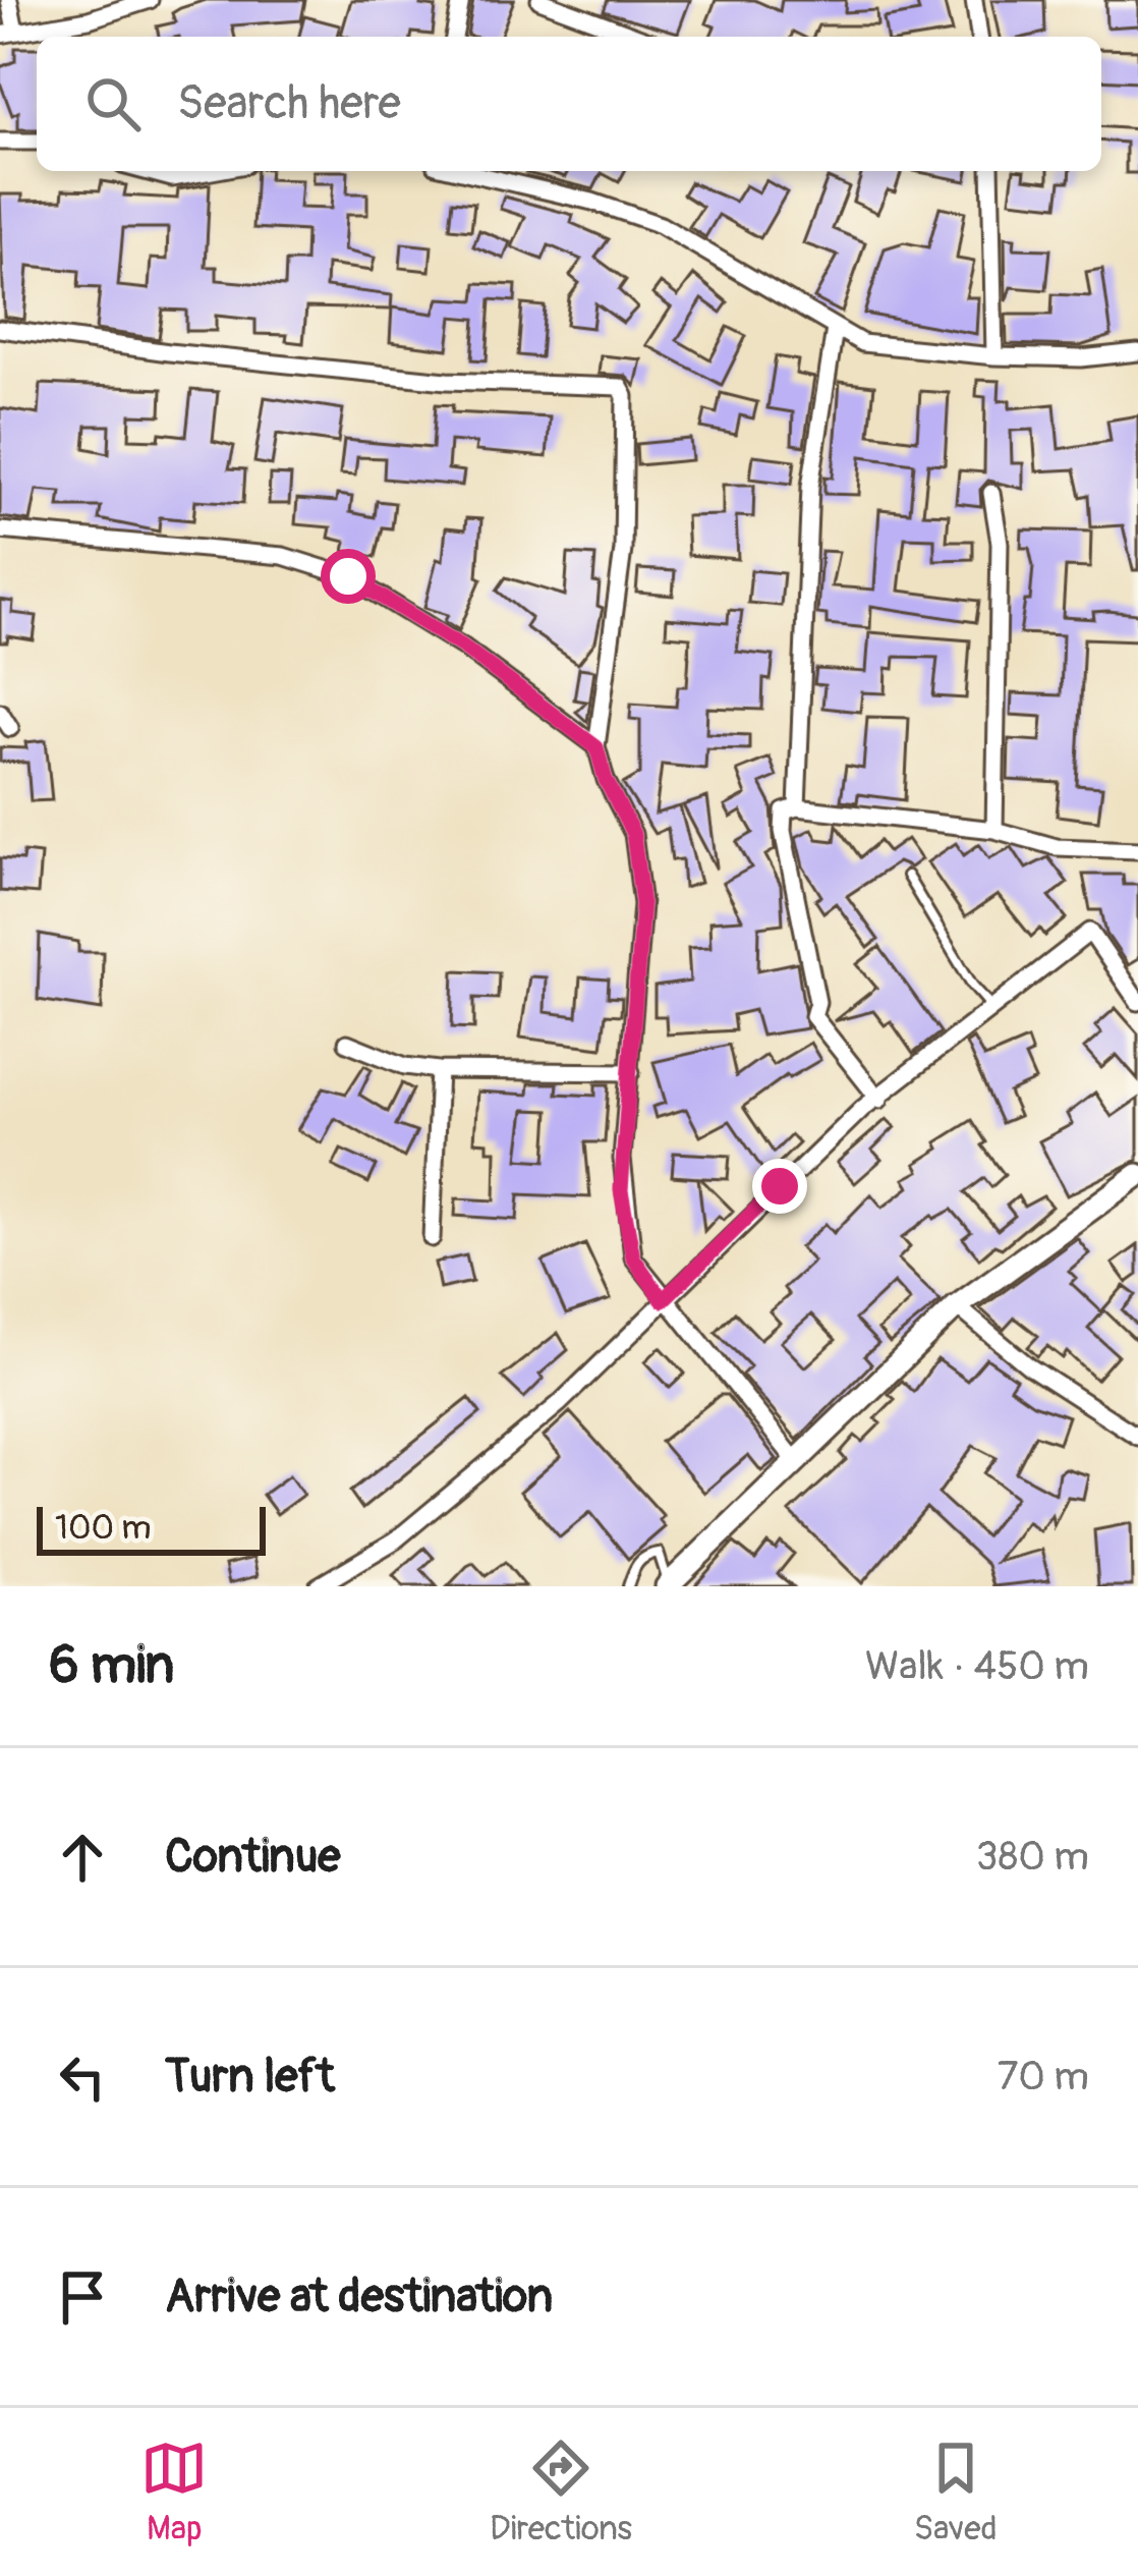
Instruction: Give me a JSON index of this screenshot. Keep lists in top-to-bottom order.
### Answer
{
  "scale_bar": "100 m",
  "page": {
    "search": "Search here",
    "scale": "100 m",
    "heading": ["6 min", "Walk · 450 m"],
    "list": [
      ["Continue", "380 m"],
      ["Turn left", "70 m"],
      "Arrive at destination"
    ],
    "nav": ["Map", "Directions", "Saved"]
  }
}
